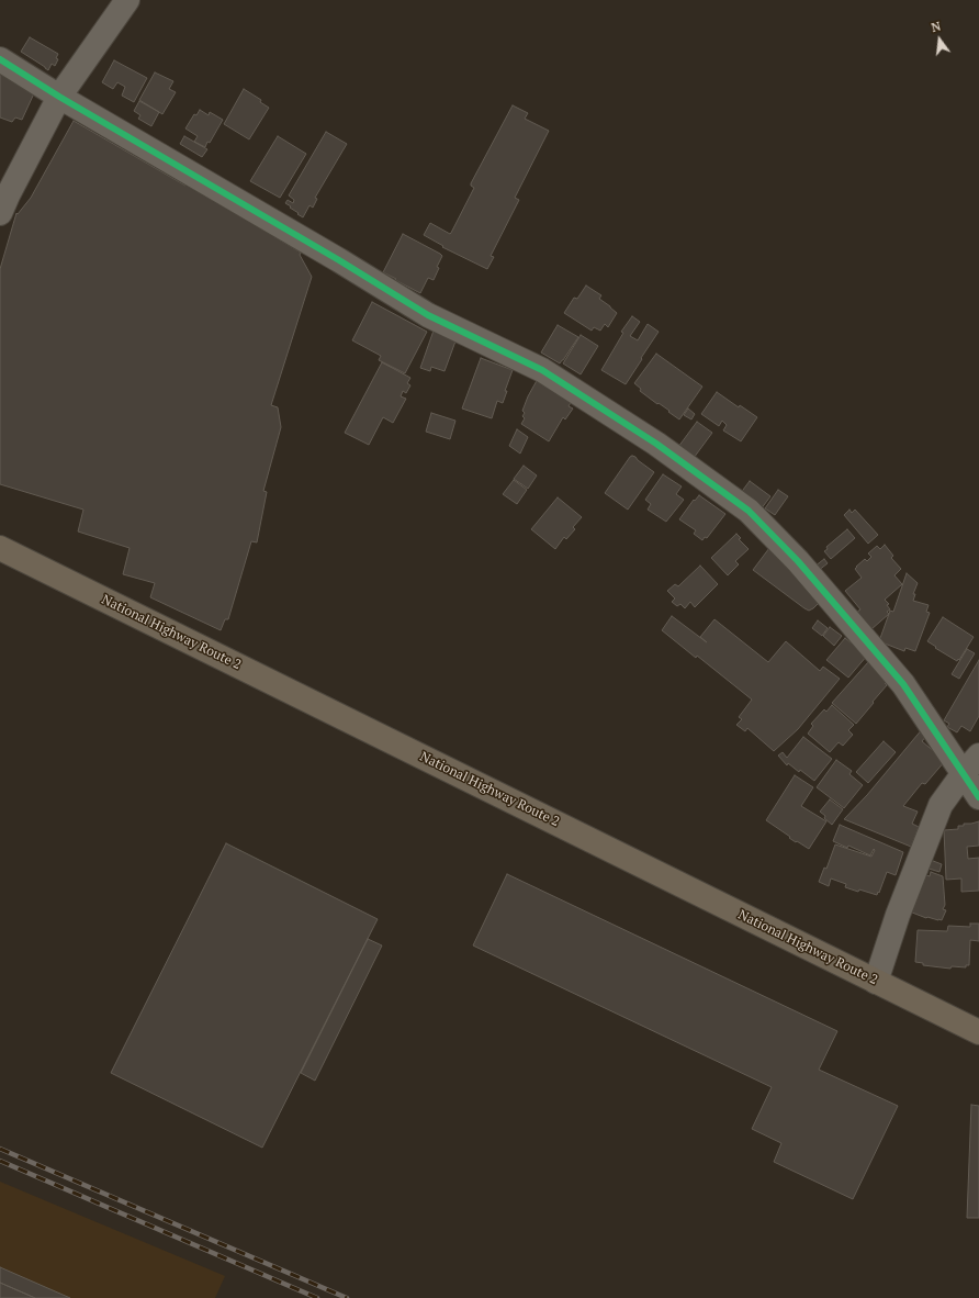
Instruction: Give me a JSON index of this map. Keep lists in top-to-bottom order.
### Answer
{
  "streets": {
    "highway": ["National Highway Route 2"]
  },
  "north": "top"
}
